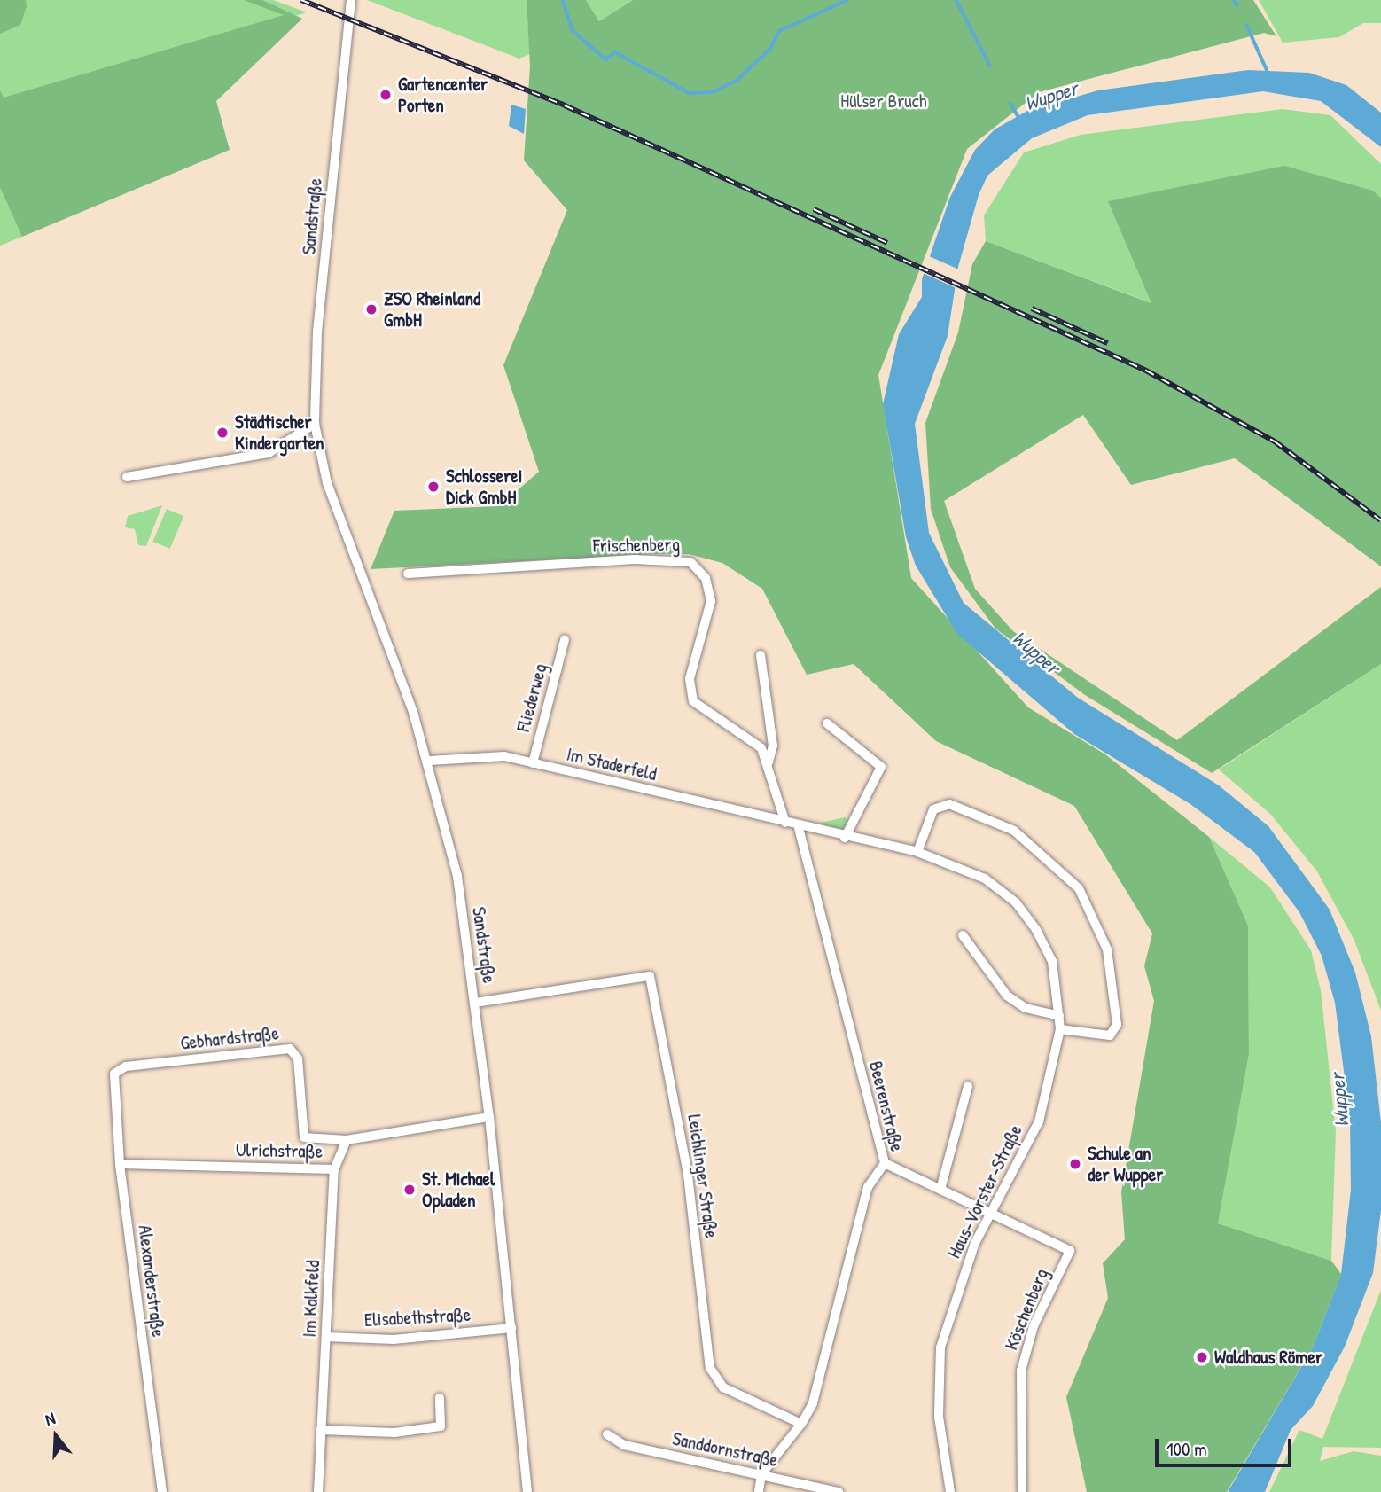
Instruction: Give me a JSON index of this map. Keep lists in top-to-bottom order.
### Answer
{
  "streets": {
    "street": [
      "Sandstraße",
      "Frischenberg",
      "Fliederweg",
      "Im Staderfeld",
      "Gebhardstraße",
      "Beerenstraße",
      "Ulrichstraße",
      "Leichlinger Straße",
      "Haus-Vorster-Straße",
      "Alexanderstraße",
      "Im Kalkfeld",
      "Köschenberg",
      "Elisabethstraße",
      "Sanddornstraße"
    ]
  },
  "crossings": [
    ["Sandstraße", "Im Staderfeld"],
    ["Sandstraße", "Ulrichstraße"],
    ["Sandstraße", "Leichlinger Straße"],
    ["Sandstraße", "Elisabethstraße"],
    ["Frischenberg", "Im Staderfeld"],
    ["Frischenberg", "Haus-Vorster-Straße"],
    ["Fliederweg", "Im Staderfeld"],
    ["Im Staderfeld", "Haus-Vorster-Straße"],
    ["Gebhardstraße", "Ulrichstraße"],
    ["Gebhardstraße", "Alexanderstraße"],
    ["Beerenstraße", "Leichlinger Straße"],
    ["Beerenstraße", "Haus-Vorster-Straße"],
    ["Ulrichstraße", "Alexanderstraße"],
    ["Ulrichstraße", "Im Kalkfeld"],
    ["Haus-Vorster-Straße", "Köschenberg"],
    ["Im Kalkfeld", "Elisabethstraße"]
  ],
  "water": ["Wupper"],
  "parks": ["Hülser Bruch"],
  "places": [
    "Gartencenter Porten",
    "ZSO Rheinland GmbH",
    "Städtischer Kindergarten",
    "Schlosserei Dick GmbH",
    "Schule an der Wupper",
    "St. Michael Opladen",
    "Waldhaus Römer"
  ],
  "scale_bar": "100 m",
  "north": "top"
}
